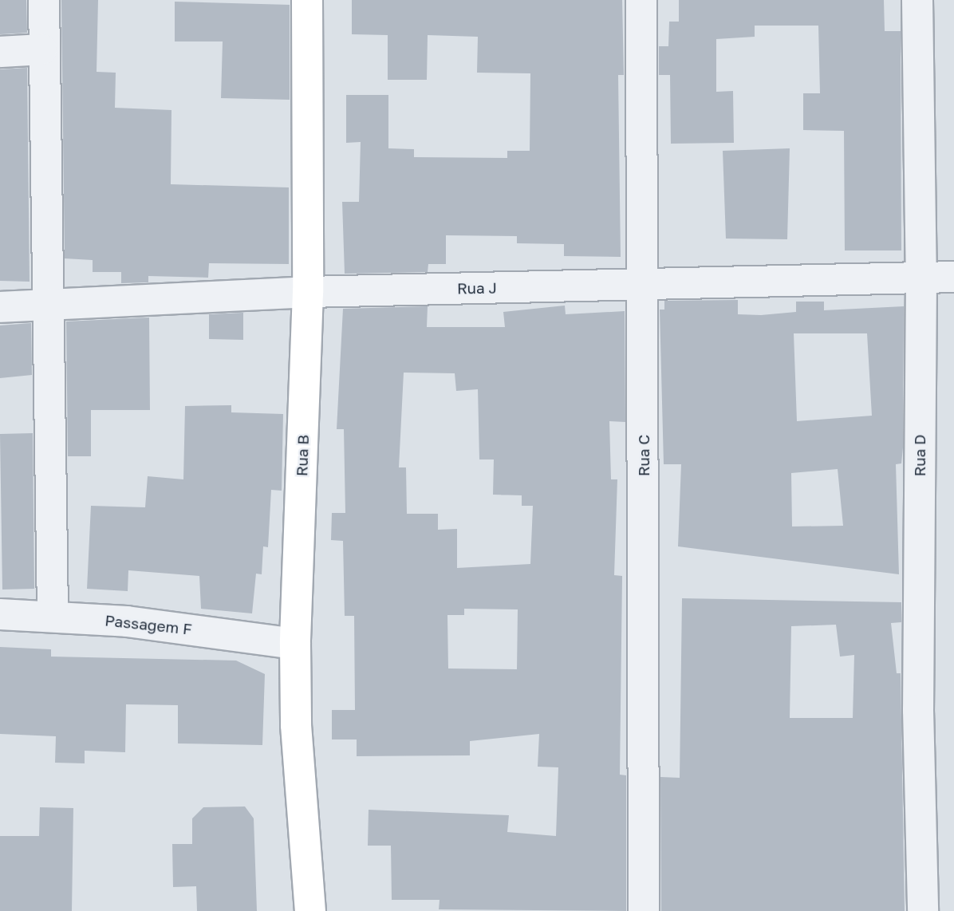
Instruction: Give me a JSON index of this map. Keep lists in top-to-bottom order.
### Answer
{
  "streets": {
    "street": [
      "Rua J",
      "Rua B",
      "Rua C",
      "Rua D",
      "Passagem F"
    ]
  },
  "crossings": [
    ["Rua J", "Rua B"],
    ["Rua J", "Rua C"],
    ["Rua J", "Rua D"],
    ["Rua B", "Passagem F"]
  ]
}
